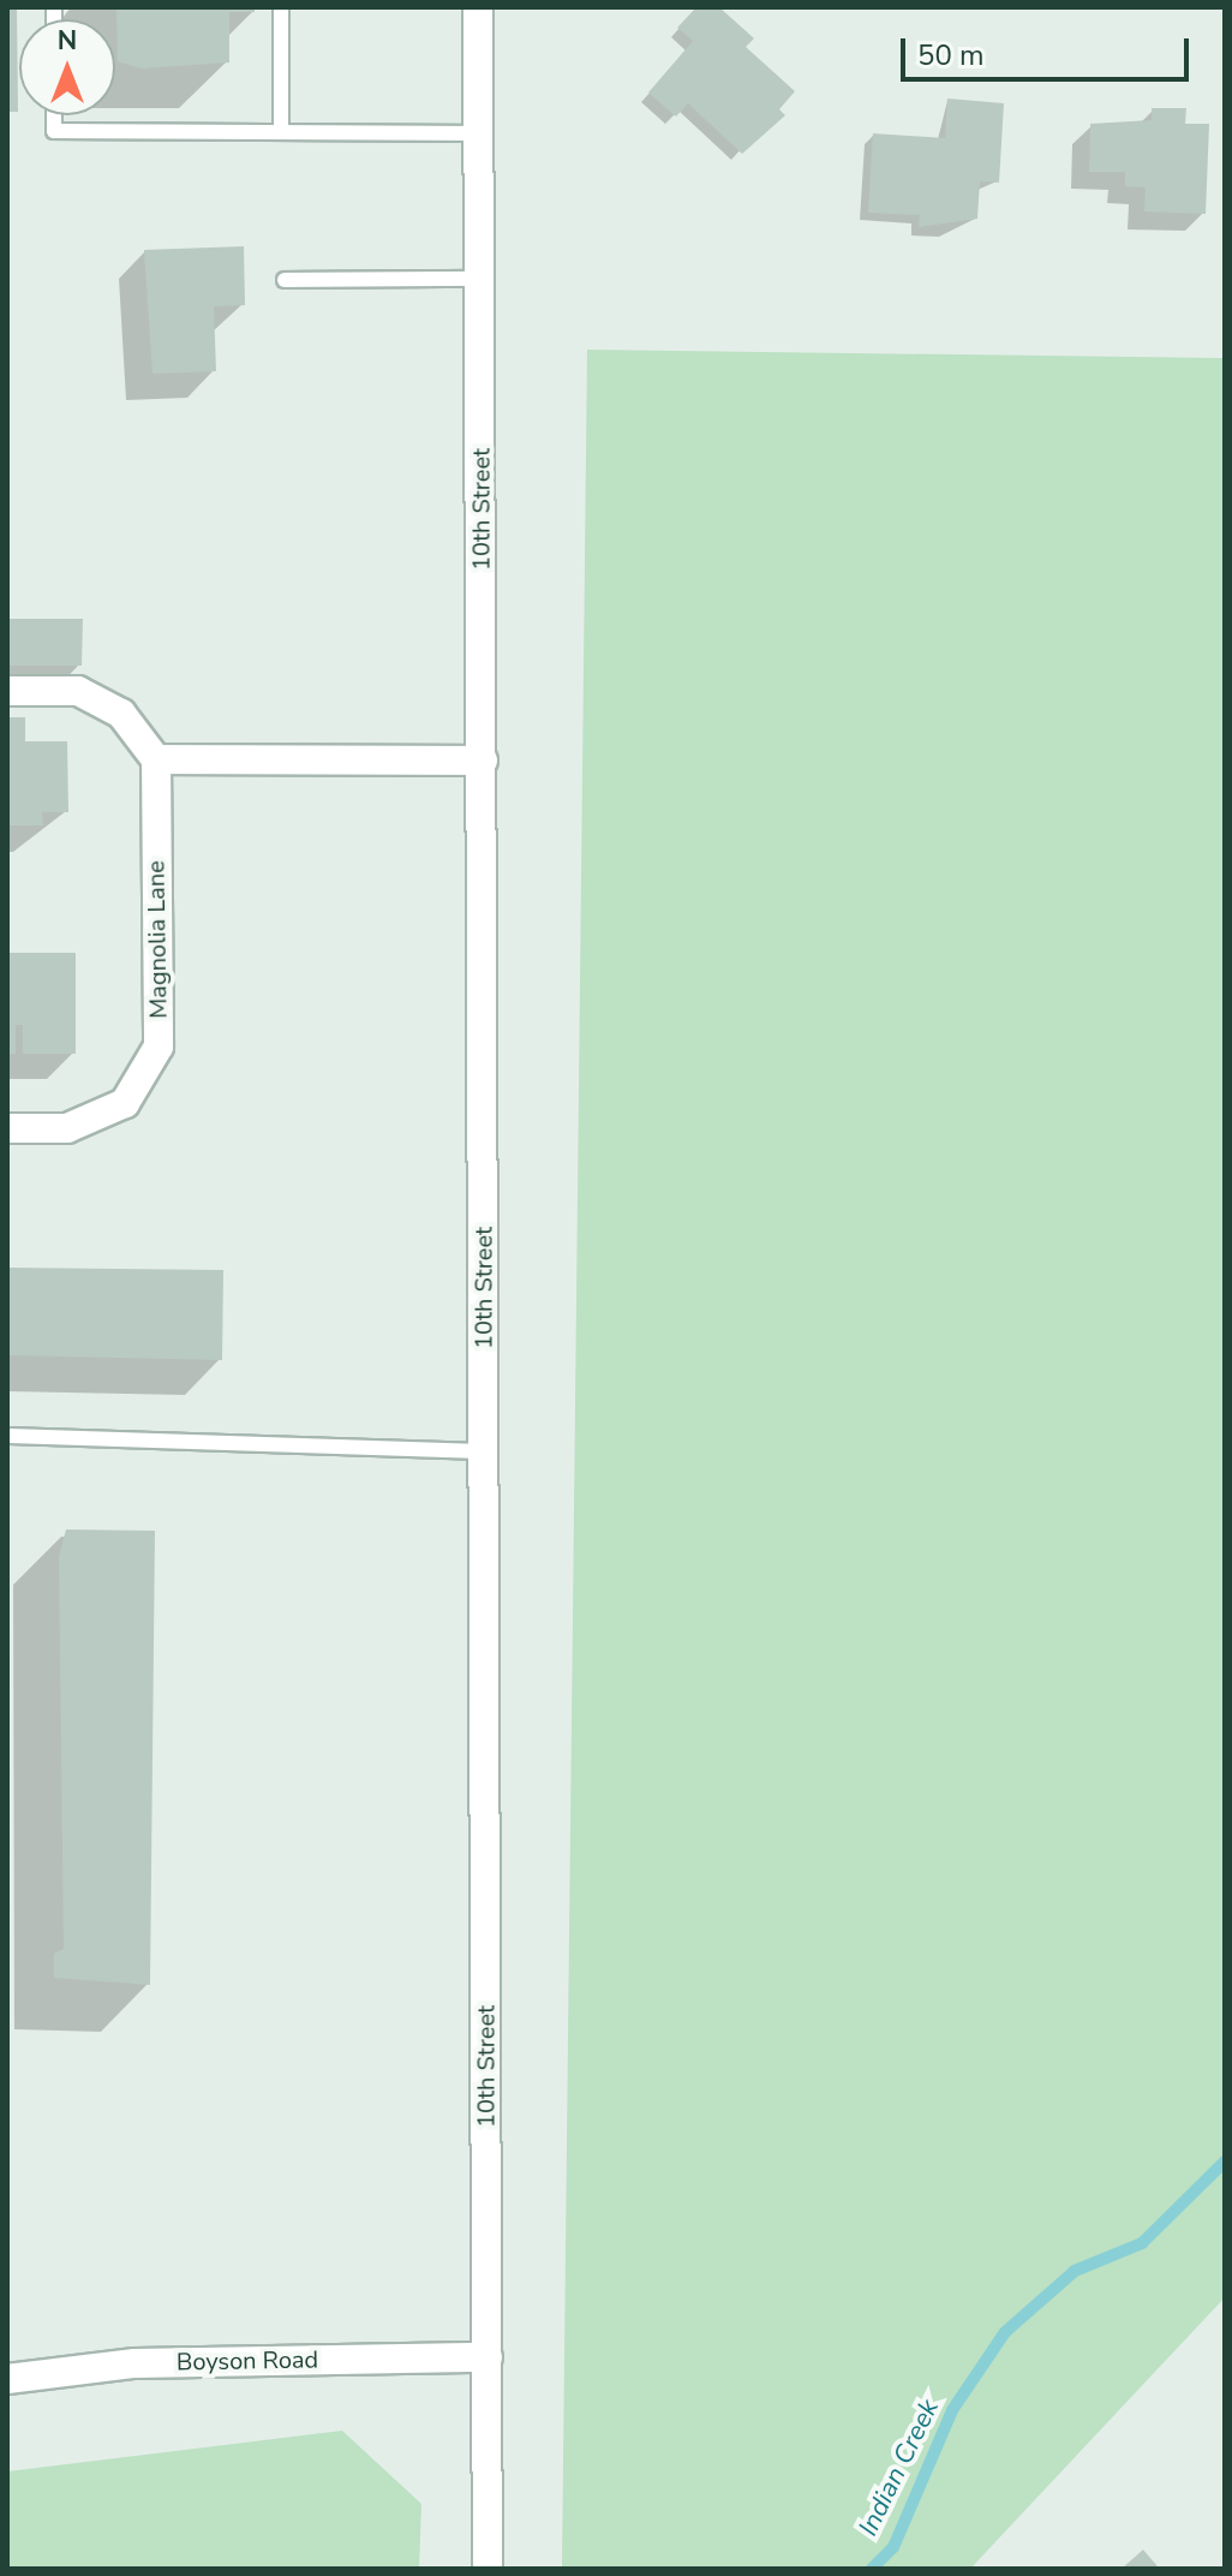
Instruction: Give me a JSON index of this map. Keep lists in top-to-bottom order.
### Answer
{
  "streets": {
    "street": ["10th Street", "Magnolia Lane", "Boyson Road"]
  },
  "crossings": [
    ["10th Street", "Boyson Road"]
  ],
  "water": ["Indian Creek"],
  "scale_bar": "50 m",
  "north": "top"
}
